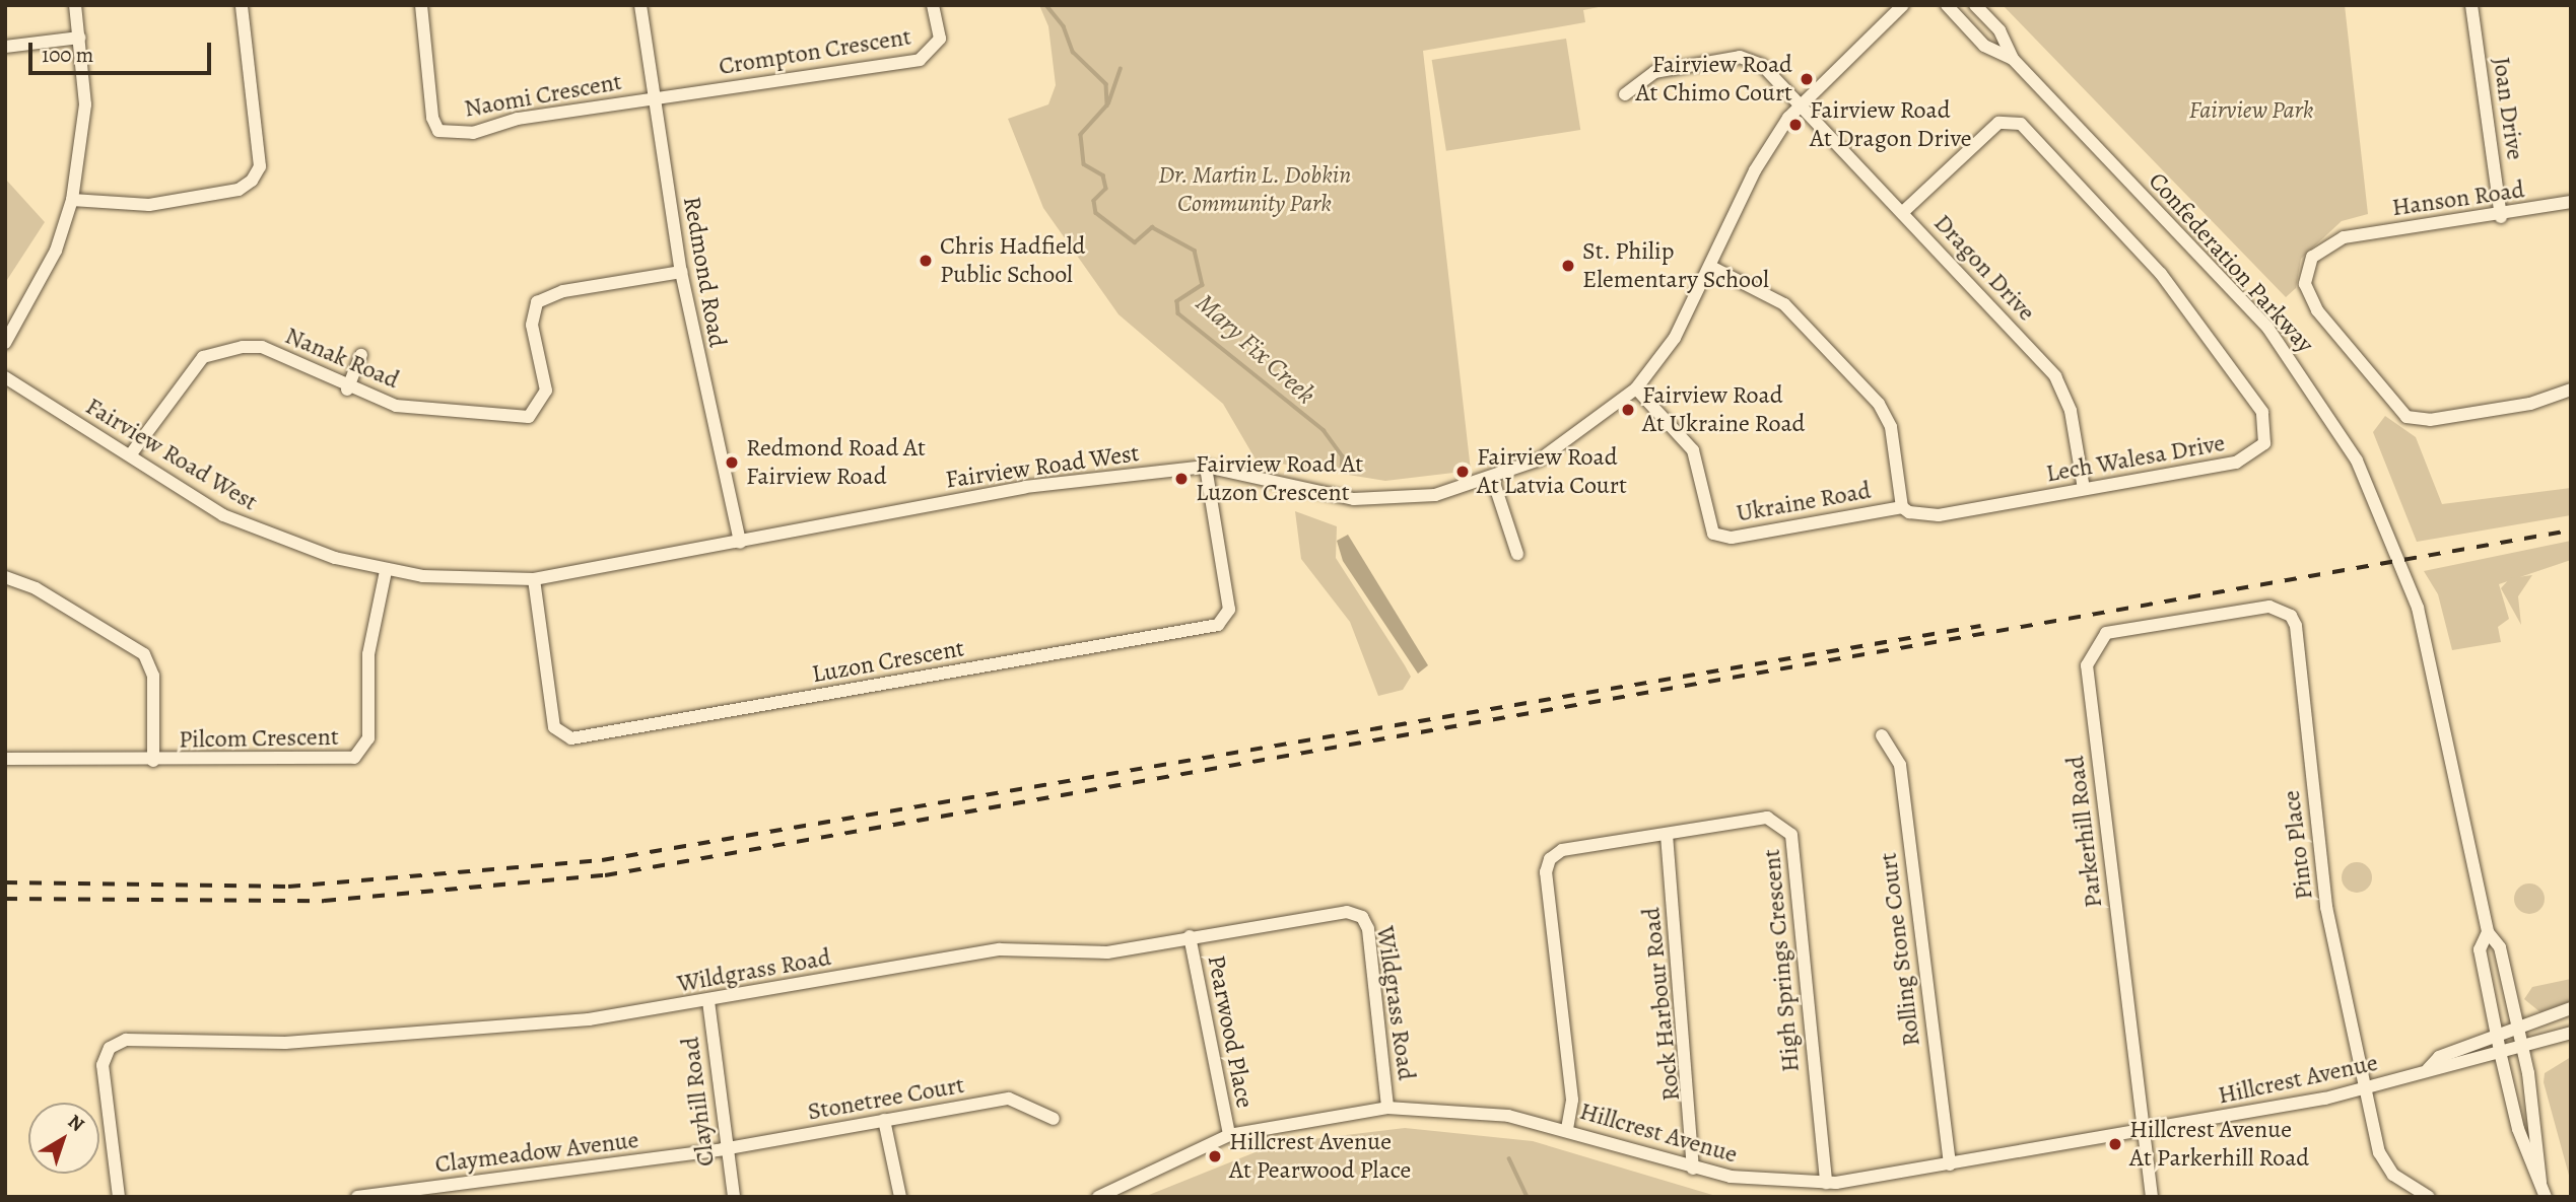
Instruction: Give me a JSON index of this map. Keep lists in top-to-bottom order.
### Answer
{
  "streets": {
    "street": [
      "Crompton Crescent",
      "Naomi Crescent",
      "Joan Drive",
      "Hanson Road",
      "Confederation Parkway",
      "Dragon Drive",
      "Redmond Road",
      "Nanak Road",
      "Fairview Road West",
      "Lech Walesa Drive",
      "Ukraine Road",
      "Luzon Crescent",
      "Pilcom Crescent",
      "Parkerhill Road",
      "Pinto Place",
      "Rolling Stone Court",
      "High Springs Crescent",
      "Wildgrass Road",
      "Rock Harbour Road",
      "Pearwood Place",
      "Hillcrest Avenue",
      "Stonetree Court",
      "Clayhill Road",
      "Claymeadow Avenue"
    ]
  },
  "crossings": [
    ["Crompton Crescent", "Naomi Crescent"],
    ["Crompton Crescent", "Redmond Road"],
    ["Naomi Crescent", "Redmond Road"],
    ["Joan Drive", "Hanson Road"],
    ["Confederation Parkway", "Hillcrest Avenue"],
    ["Dragon Drive", "Fairview Road West"],
    ["Dragon Drive", "Lech Walesa Drive"],
    ["Redmond Road", "Nanak Road"],
    ["Redmond Road", "Fairview Road West"],
    ["Nanak Road", "Fairview Road West"],
    ["Fairview Road West", "Ukraine Road"],
    ["Fairview Road West", "Luzon Crescent"],
    ["Fairview Road West", "Pilcom Crescent"],
    ["Lech Walesa Drive", "Ukraine Road"],
    ["Parkerhill Road", "Pinto Place"],
    ["Parkerhill Road", "Hillcrest Avenue"],
    ["Pinto Place", "Hillcrest Avenue"],
    ["Rolling Stone Court", "Hillcrest Avenue"],
    ["High Springs Crescent", "Rock Harbour Road"],
    ["High Springs Crescent", "Hillcrest Avenue"],
    ["Wildgrass Road", "Pearwood Place"],
    ["Wildgrass Road", "Hillcrest Avenue"],
    ["Wildgrass Road", "Clayhill Road"],
    ["Rock Harbour Road", "Hillcrest Avenue"],
    ["Pearwood Place", "Hillcrest Avenue"],
    ["Stonetree Court", "Clayhill Road"],
    ["Stonetree Court", "Claymeadow Avenue"],
    ["Clayhill Road", "Claymeadow Avenue"]
  ],
  "water": ["Mary Fix Creek"],
  "parks": ["Fairview Park", "Dr. Martin L. Dobkin Community Park"],
  "places": [
    "Fairview Road At Chimo Court",
    "Fairview Road At Dragon Drive",
    "Chris Hadfield Public School",
    "St. Philip Elementary School",
    "Fairview Road At Ukraine Road",
    "Redmond Road At Fairview Road",
    "Fairview Road At Latvia Court",
    "Fairview Road At Luzon Crescent",
    "Hillcrest Avenue At Parkerhill Road",
    "Hillcrest Avenue At Pearwood Place"
  ],
  "scale_bar": "100 m",
  "north": "top right"
}
